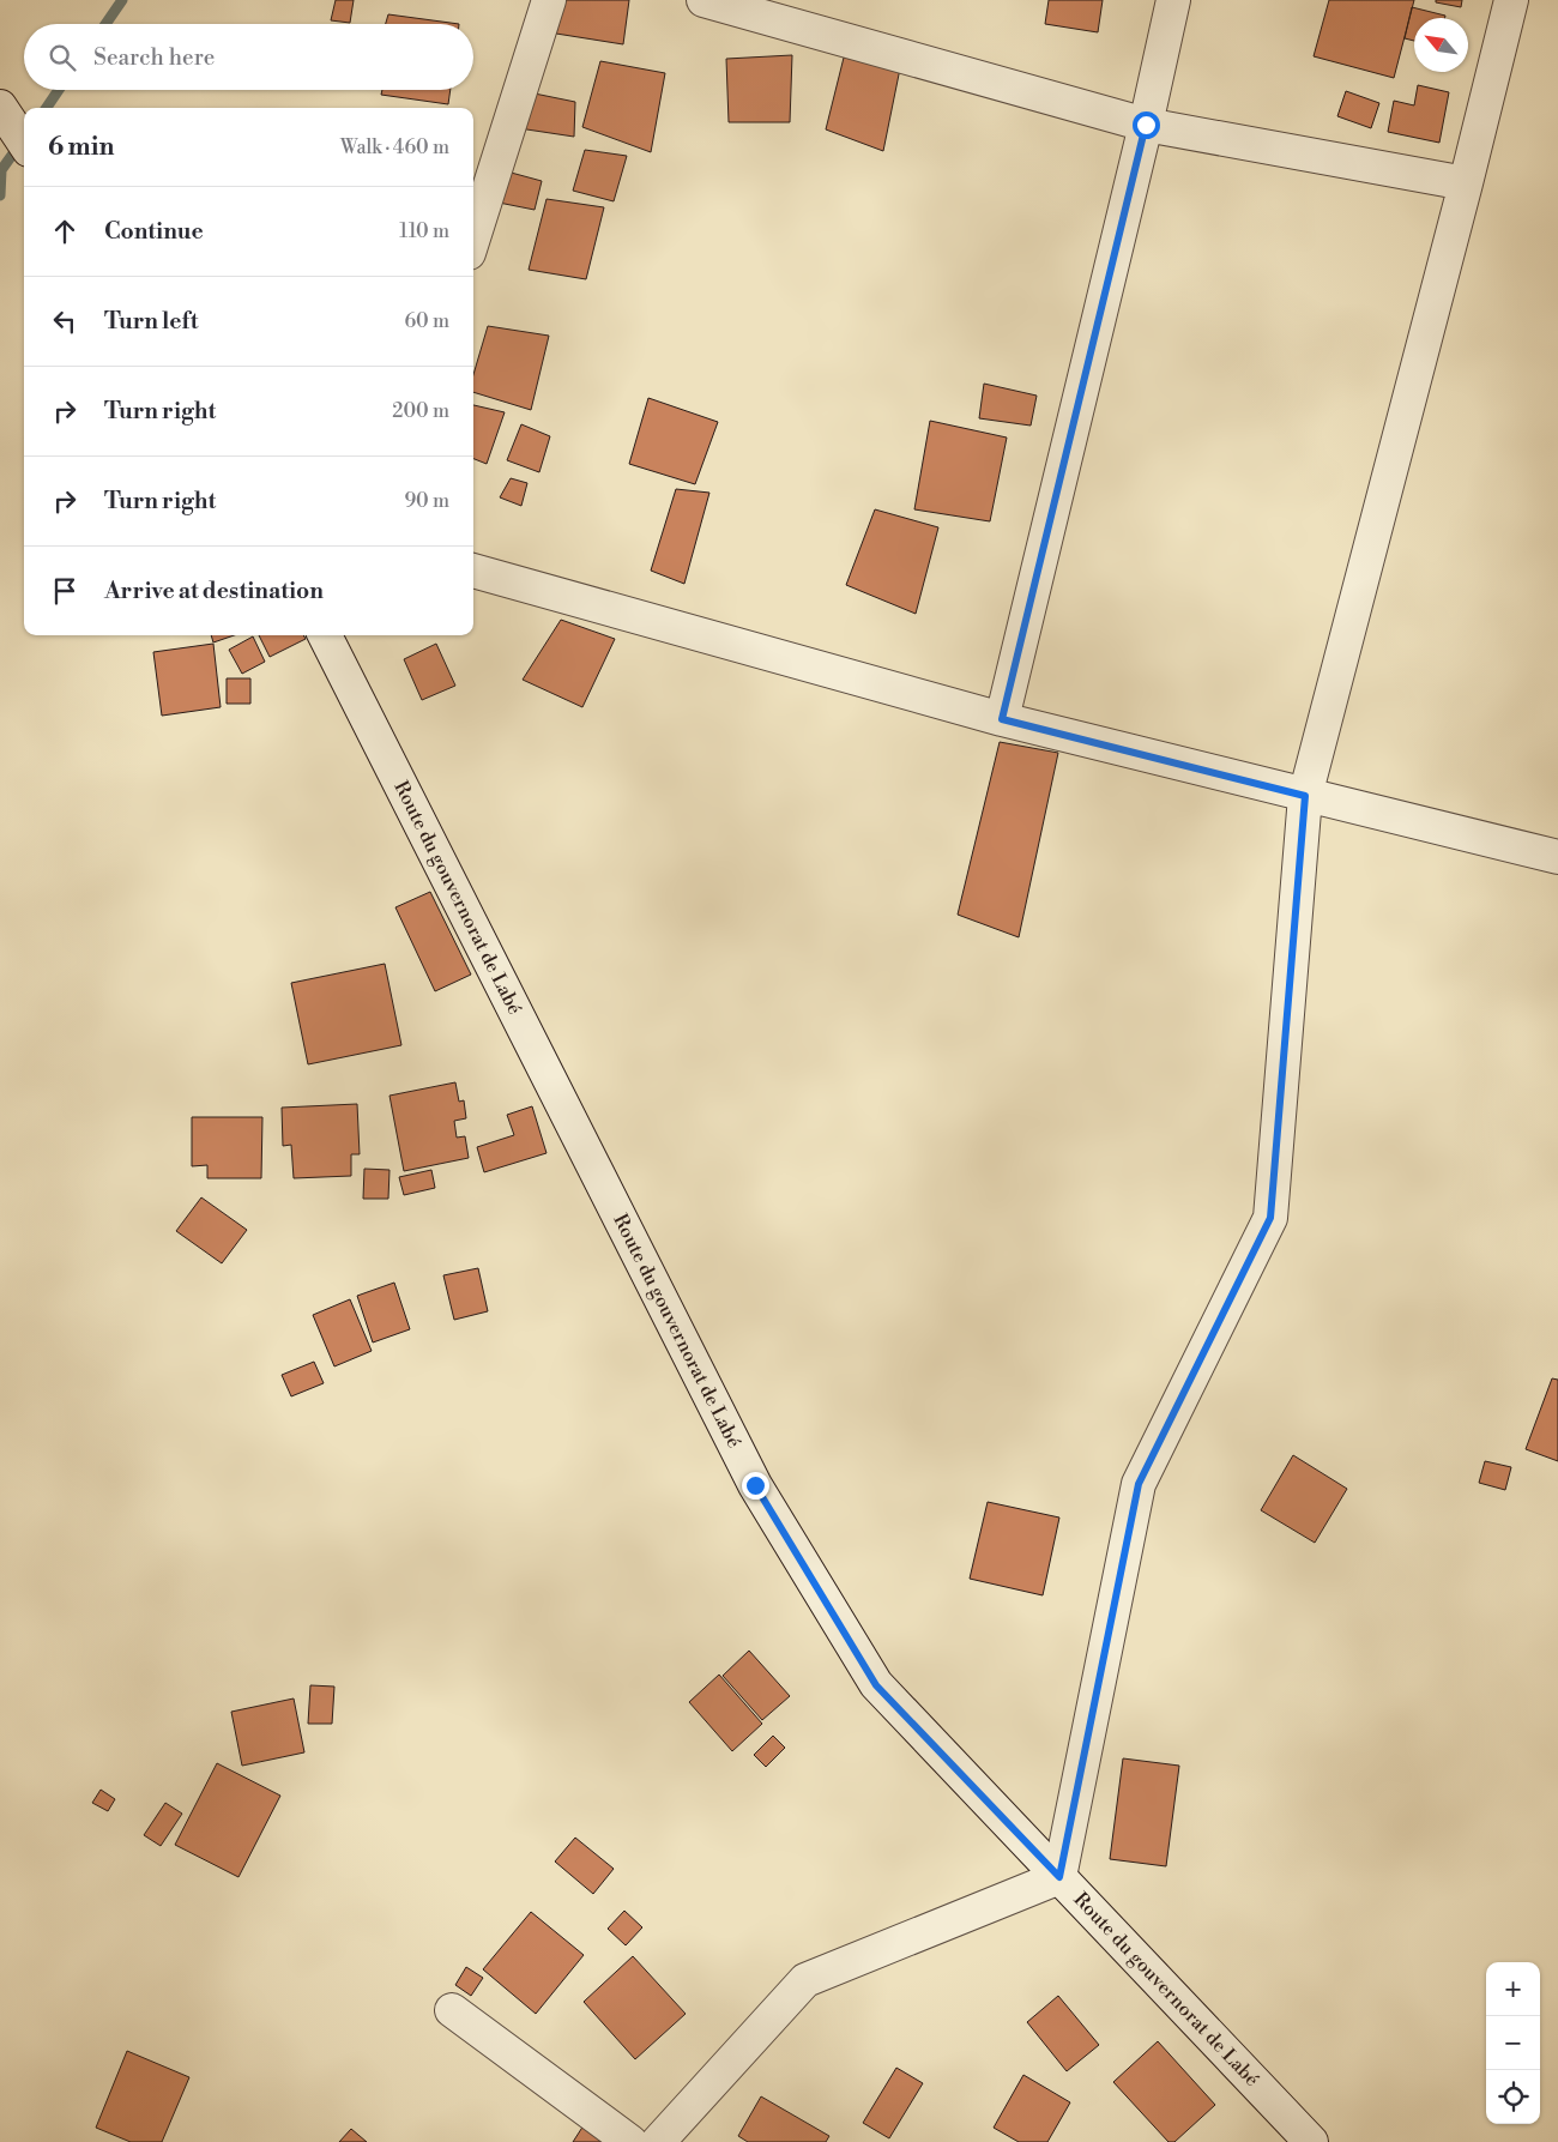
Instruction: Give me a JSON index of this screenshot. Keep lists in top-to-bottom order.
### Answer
{
  "streets": {
    "street": ["Route du gouvernorat de Labé"]
  },
  "north": "top left",
  "page": {
    "search": "Search here",
    "heading": ["6 min", "Walk · 460 m"],
    "list": [
      ["Continue", "110 m"],
      ["Turn left", "60 m"],
      ["Turn right", "200 m"],
      ["Turn right", "90 m"],
      "Arrive at destination"
    ],
    "map_buttons": ["+", "−"]
  }
}
